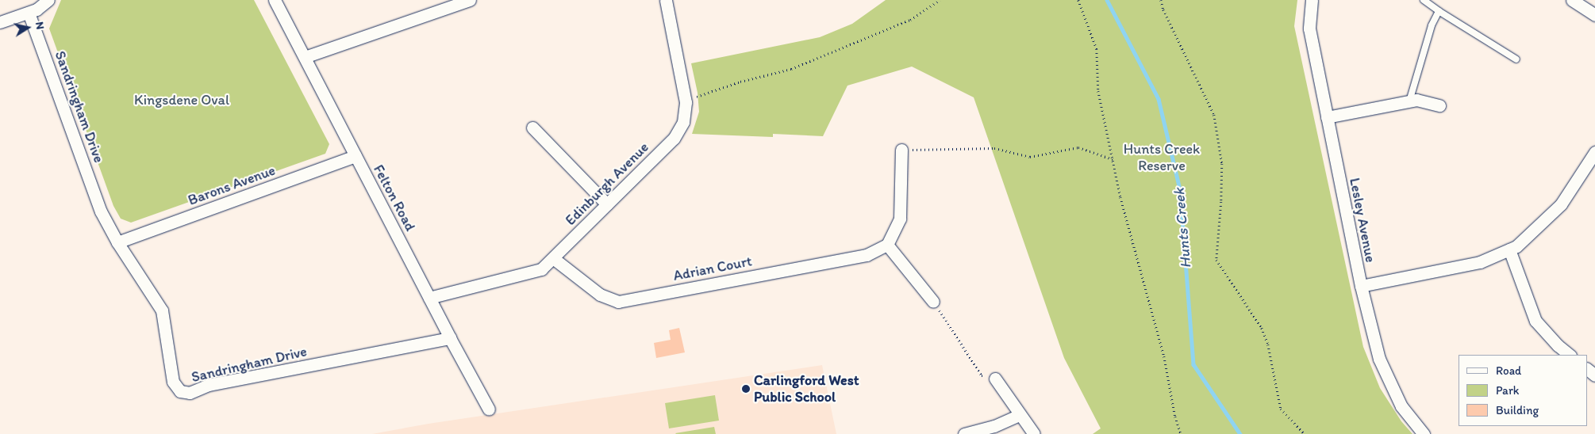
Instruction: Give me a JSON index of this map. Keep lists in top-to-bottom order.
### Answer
{
  "streets": {
    "street": [
      "Sandringham Drive",
      "Edinburgh Avenue",
      "Barons Avenue",
      "Felton Road",
      "Lesley Avenue",
      "Adrian Court"
    ]
  },
  "crossings": [
    ["Sandringham Drive", "Barons Avenue"],
    ["Sandringham Drive", "Felton Road"],
    ["Edinburgh Avenue", "Felton Road"],
    ["Edinburgh Avenue", "Adrian Court"],
    ["Barons Avenue", "Felton Road"]
  ],
  "water": ["Hunts Creek"],
  "parks": ["Kingsdene Oval", "Hunts Creek Reserve"],
  "places": ["Carlingford West Public School"],
  "legend": ["Road", "Park", "Building"],
  "north": "right"
}
